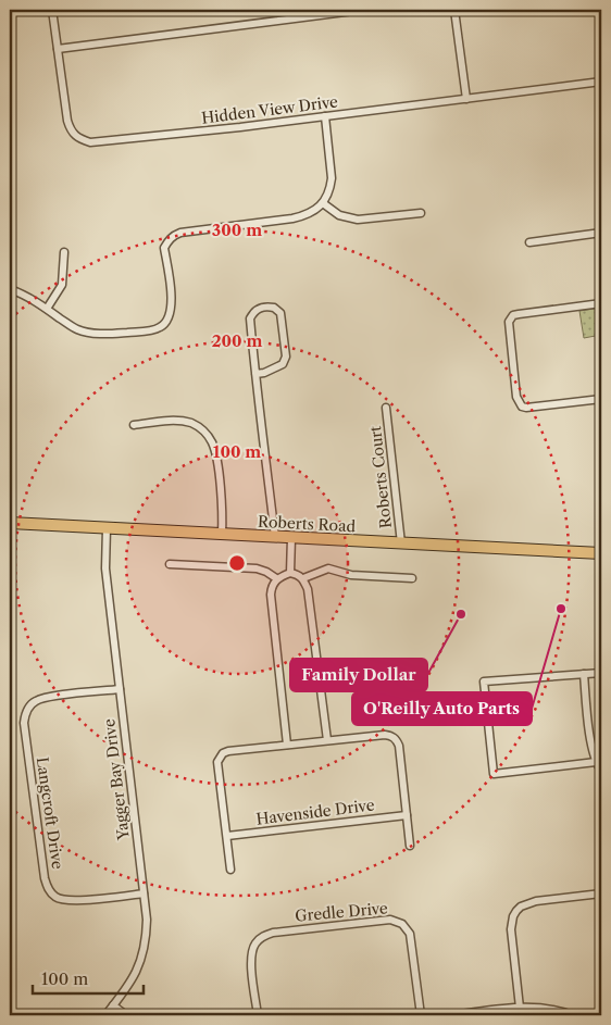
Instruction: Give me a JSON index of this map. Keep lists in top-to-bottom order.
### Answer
{
  "streets": {
    "main road": ["Roberts Road"],
    "street": [
      "Hidden View Drive",
      "Roberts Court",
      "Yagger Bay Drive",
      "Havenside Drive",
      "Langcroft Drive",
      "Gredle Drive"
    ]
  },
  "crossings": [
    ["Roberts Court", "Roberts Road"],
    ["Roberts Road", "Yagger Bay Drive"],
    ["Yagger Bay Drive", "Langcroft Drive"]
  ],
  "places": ["O'Reilly Auto Parts", "Family Dollar"],
  "scale_bar": "100 m",
  "rings": ["300 m", "200 m", "100 m"]
}
